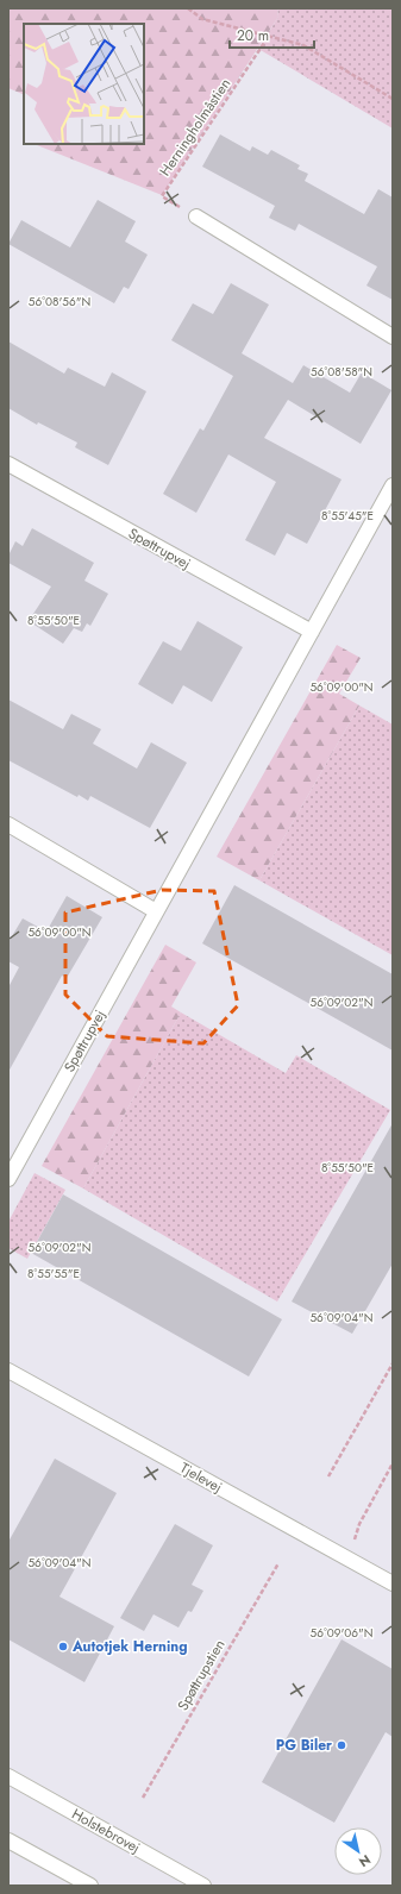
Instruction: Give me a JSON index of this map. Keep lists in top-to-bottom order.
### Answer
{
  "streets": {
    "street": ["Spøttrupvej", "Tjelevej", "Holstebrovej"],
    "path": ["Herningholmåstien", "Spøttrupstien"]
  },
  "places": ["Autotjek Herning", "PG Biler"],
  "scale_bar": "20 m",
  "north": "bottom right",
  "coordinates": [
    "56°08'56\"N",
    "56°08'58\"N",
    "8°55'45\"E",
    "8°55'50\"E",
    "56°09'00\"N",
    "56°09'02\"N",
    "8°55'55\"E",
    "56°09'04\"N",
    "56°09'06\"N"
  ]
}
